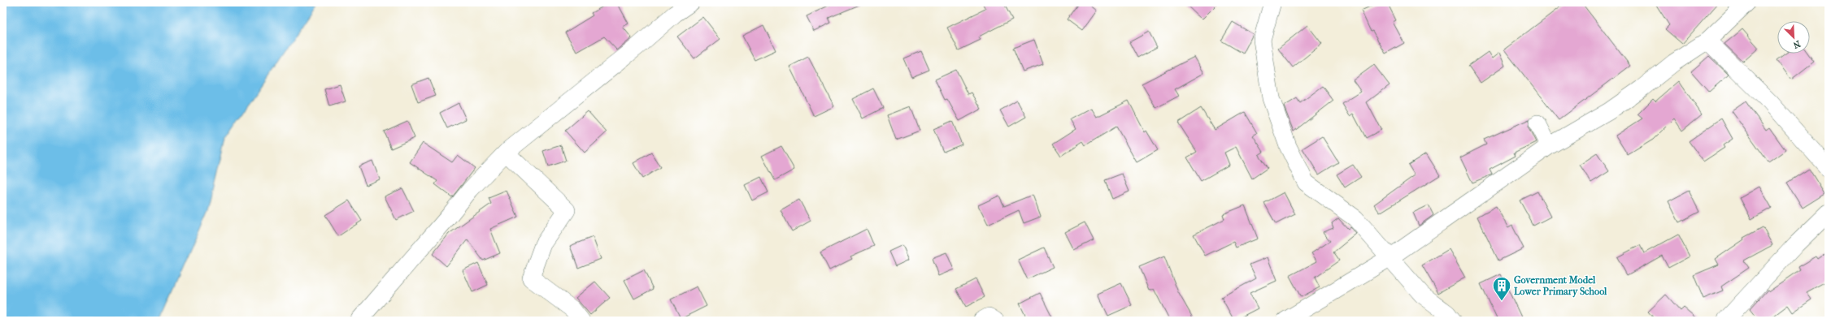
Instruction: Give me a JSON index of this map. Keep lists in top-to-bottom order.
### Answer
{
  "places": {
    "building": ["Government Model Lower Primary School"]
  },
  "north": "bottom right"
}
